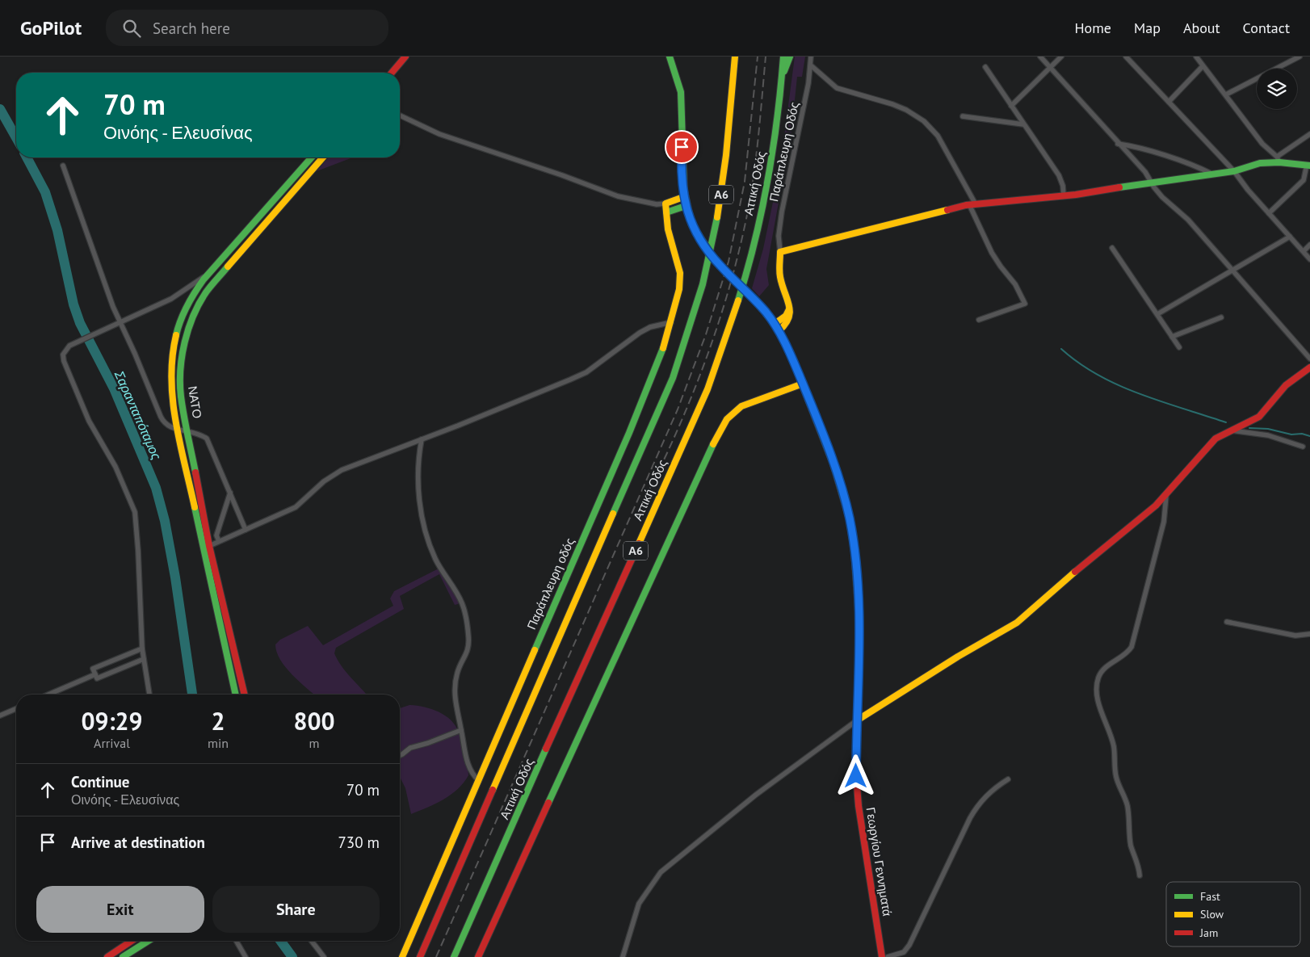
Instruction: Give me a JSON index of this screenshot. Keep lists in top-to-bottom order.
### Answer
{
  "streets": {
    "main road": [
      "Αττική Οδός",
      "Α6",
      "ΝΑΤΟ",
      "Παράπλευρη οδός",
      "Γεωργίου Γεννηματά"
    ],
    "street": ["Παράπλευρη Οδός"]
  },
  "water": ["Σαρανταπόταμος"],
  "legend": ["Fast", "Slow", "Jam"],
  "page": {
    "header": "GoPilot",
    "search": "Search here",
    "nav": [
      "Home",
      "Map",
      "About",
      "Contact"
    ],
    "turn": ["70 m", "Οινόης - Ελευσίνας"],
    "eta": [
      "09:29",
      "Arrival",
      "2",
      "min",
      "800",
      "m"
    ],
    "list": [
      {
        "name": "Continue",
        "note": "Οινόης - Ελευσίνας",
        "value": "70 m"
      },
      {
        "name": "Arrive at destination",
        "value": "730 m"
      }
    ],
    "buttons": ["Exit", "Share"]
  }
}
